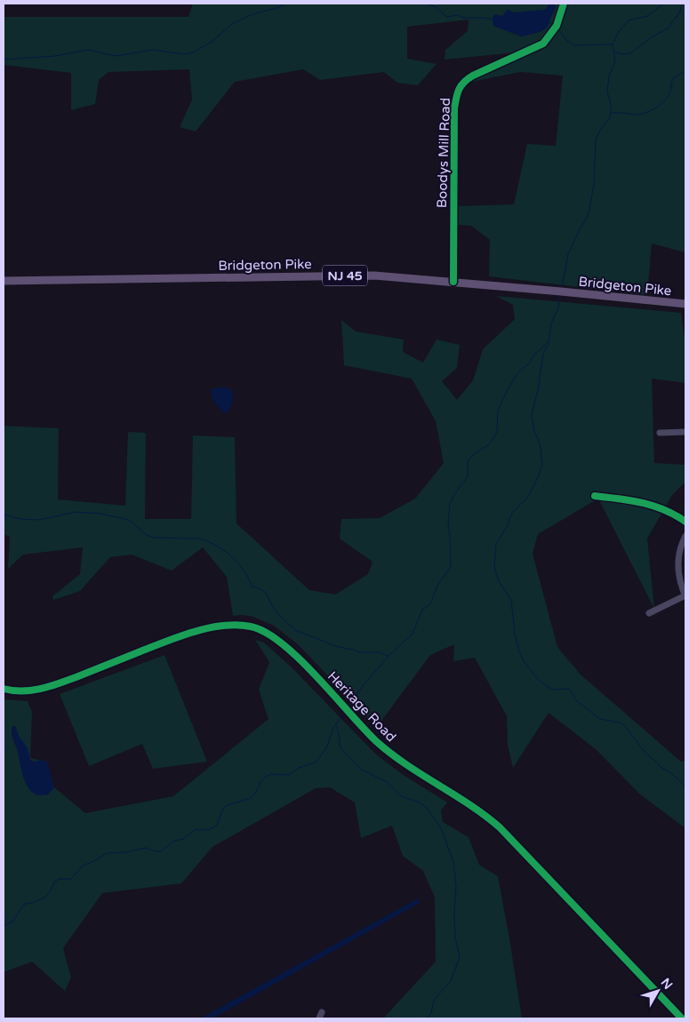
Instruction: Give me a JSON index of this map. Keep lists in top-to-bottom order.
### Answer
{
  "streets": {
    "main road": ["Bridgeton Pike", "NJ 45"],
    "street": ["Boodys Mill Road", "Heritage Road"]
  },
  "crossings": [
    ["Boodys Mill Road", "Bridgeton Pike"]
  ],
  "north": "top right"
}
